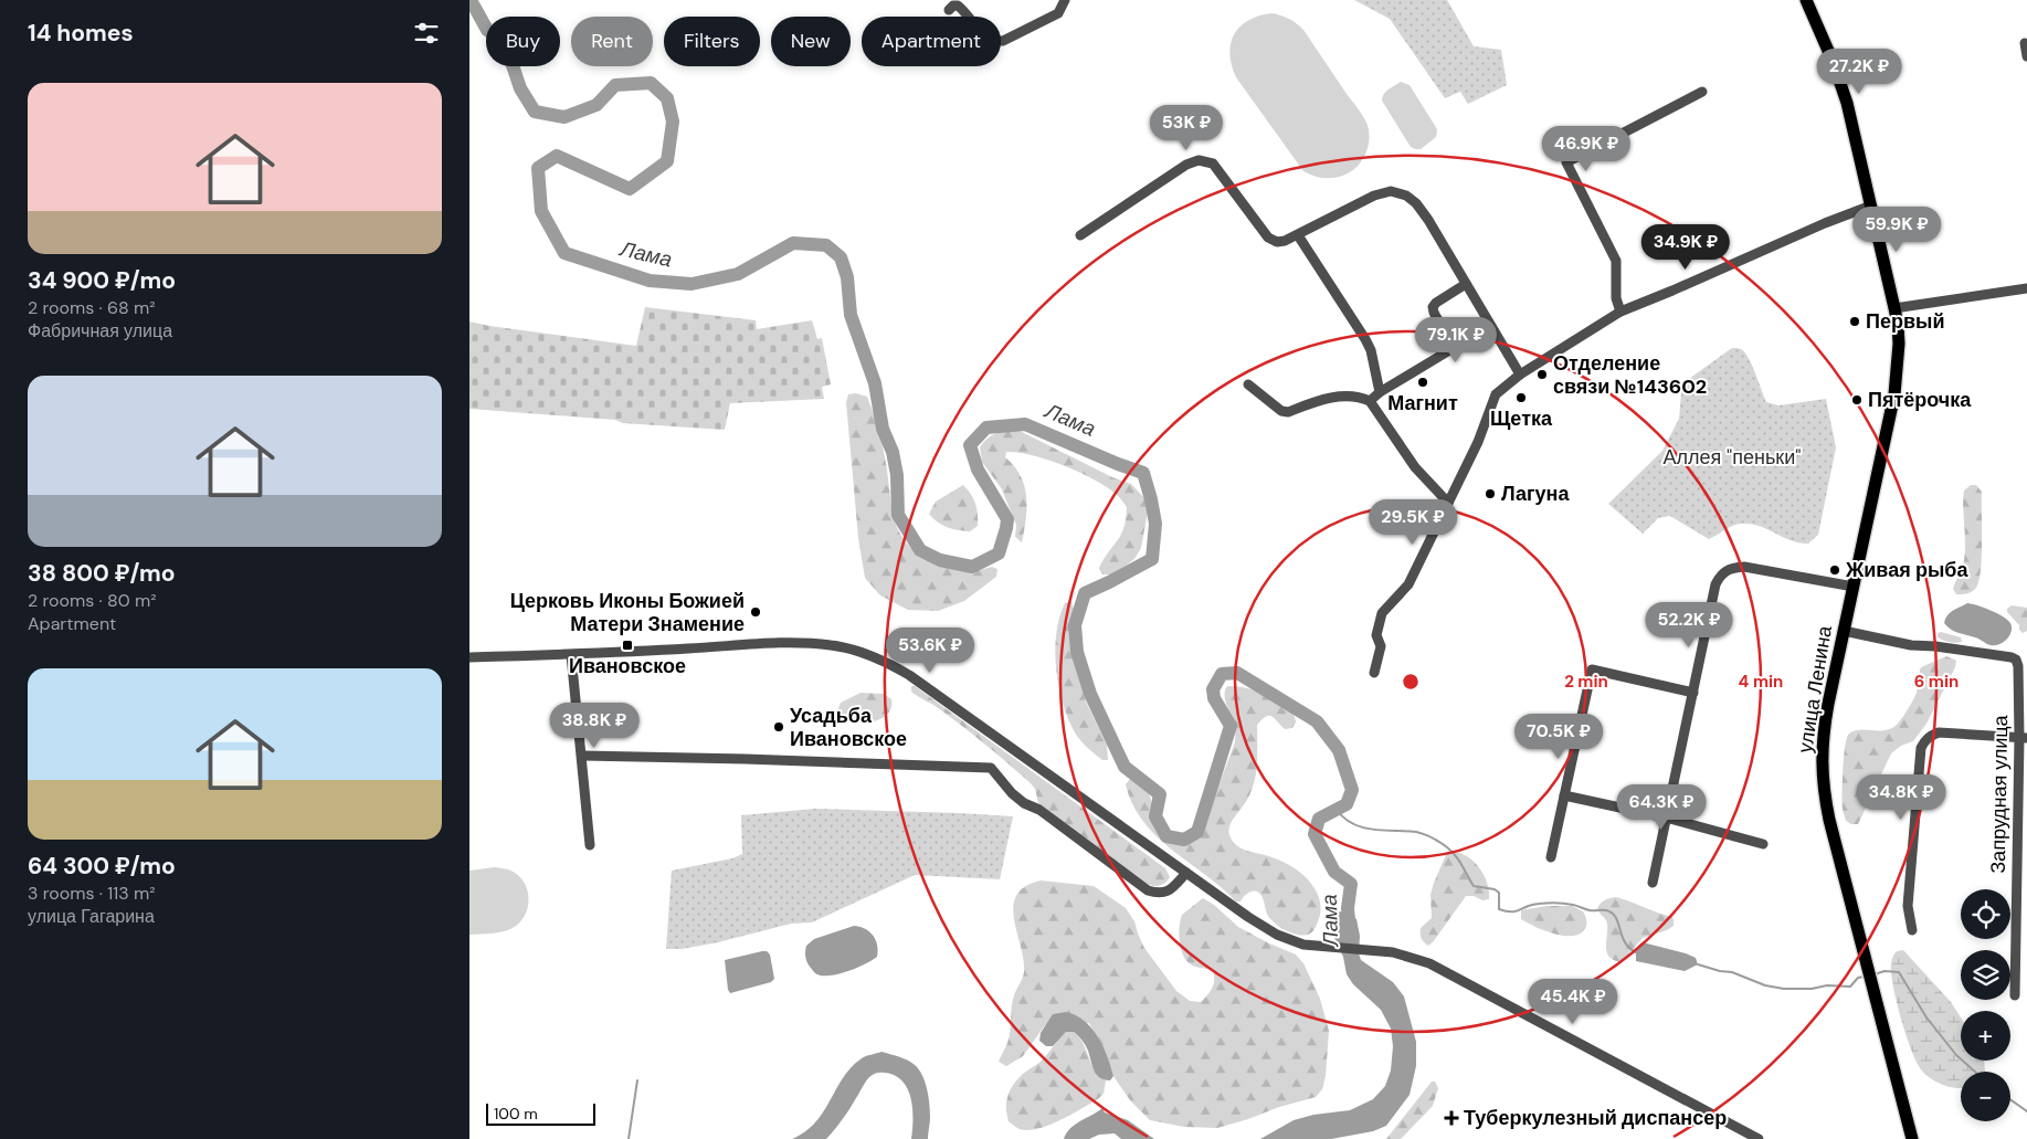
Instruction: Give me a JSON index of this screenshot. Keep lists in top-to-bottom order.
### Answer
{
  "streets": {
    "main road": ["улица Ленина"],
    "street": ["Запрудная улица"]
  },
  "crossings": [
    ["улица Ленина", "Запрудная улица"]
  ],
  "water": ["Лама"],
  "parks": ["Аллея \"пеньки\""],
  "places": {
    "other": [
      "Первый",
      "Отделение связи №143602",
      "Магнит",
      "Щетка",
      "Пятёрочка",
      "Лагуна",
      "Живая рыба",
      "Церковь Иконы Божией Матери Знамение",
      "Усадьба Ивановское"
    ],
    "transit": ["Ивановское"],
    "health": ["Туберкулезный диспансер"]
  },
  "scale_bar": "100 m",
  "page": {
    "heading": "14 homes",
    "chip": [
      "Buy",
      "Rent",
      "Filters",
      "New",
      "Apartment"
    ],
    "price": [
      "27.2K ₽",
      "53K ₽",
      "46.9K ₽",
      "59.9K ₽",
      "34.9K ₽",
      "79.1K ₽",
      "29.5K ₽",
      "52.2K ₽",
      "53.6K ₽",
      "38.8K ₽",
      "70.5K ₽",
      "34.8K ₽",
      "64.3K ₽",
      "45.4K ₽"
    ],
    "list": [
      {
        "name": "34 900 ₽/mo",
        "note": "2 rooms · 68 m² · Фабричная улица"
      },
      {
        "name": "38 800 ₽/mo",
        "note": "2 rooms · 80 m² · Apartment"
      },
      {
        "name": "64 300 ₽/mo",
        "note": "3 rooms · 113 m² · улица Гагарина"
      }
    ],
    "map_buttons": ["+", "−"],
    "scale": "100 m"
  },
  "rings": ["2 min", "4 min", "6 min"]
}
